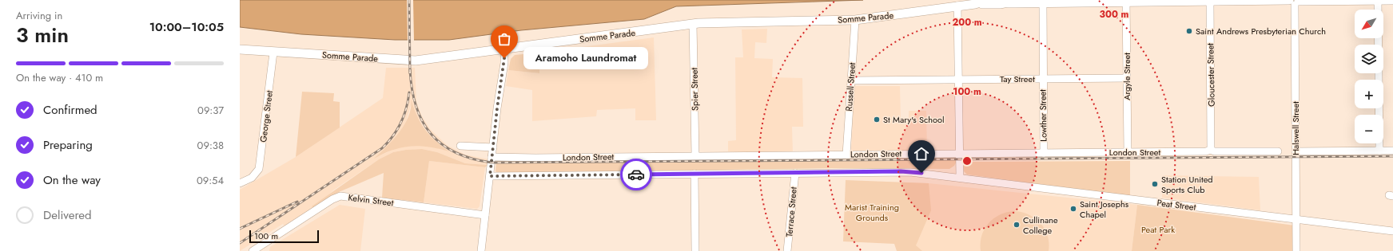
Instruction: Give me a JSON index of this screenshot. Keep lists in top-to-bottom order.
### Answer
{
  "streets": {
    "main road": ["Somme Parade"],
    "street": [
      "Gloucester Street",
      "Argyle Street",
      "Tay Street",
      "Russell Street",
      "Spier Street",
      "Lowther Street",
      "George Street",
      "Halswell Street",
      "London Street",
      "Kelvin Street",
      "Peat Street",
      "Terrace Street"
    ]
  },
  "crossings": [
    ["Somme Parade", "Gloucester Street"],
    ["Somme Parade", "Argyle Street"],
    ["Somme Parade", "Russell Street"],
    ["Somme Parade", "Spier Street"],
    ["Somme Parade", "Lowther Street"],
    ["Somme Parade", "George Street"],
    ["Somme Parade", "Halswell Street"],
    ["Gloucester Street", "London Street"],
    ["Argyle Street", "Tay Street"],
    ["Argyle Street", "London Street"],
    ["Tay Street", "Russell Street"],
    ["Tay Street", "Lowther Street"],
    ["Russell Street", "London Street"],
    ["Spier Street", "London Street"],
    ["Lowther Street", "London Street"],
    ["Halswell Street", "Peat Street"],
    ["Peat Street", "Terrace Street"]
  ],
  "parks": ["Marist Training Grounds", "Peat Park"],
  "places": [
    "Saint Andrews Presbyterian Church",
    "Aramoho Laundromat",
    "St Mary's School",
    "Station United Sports Club",
    "Saint Josephs Chapel",
    "Cullinane College"
  ],
  "scale_bar": "100 m",
  "north": "bottom left",
  "page": {
    "heading": ["3 min", "Arriving in", "10:00–10:05"],
    "map_buttons": ["+", "−"],
    "bubble": "Aramoho Laundromat",
    "bar": "On the way · 410 m",
    "list": [
      ["Confirmed", "09:37"],
      ["Preparing", "09:38"],
      ["On the way", "09:54"],
      "Delivered"
    ],
    "scale": "100 m"
  },
  "rings": ["300 m", "200 m", "100 m"]
}
